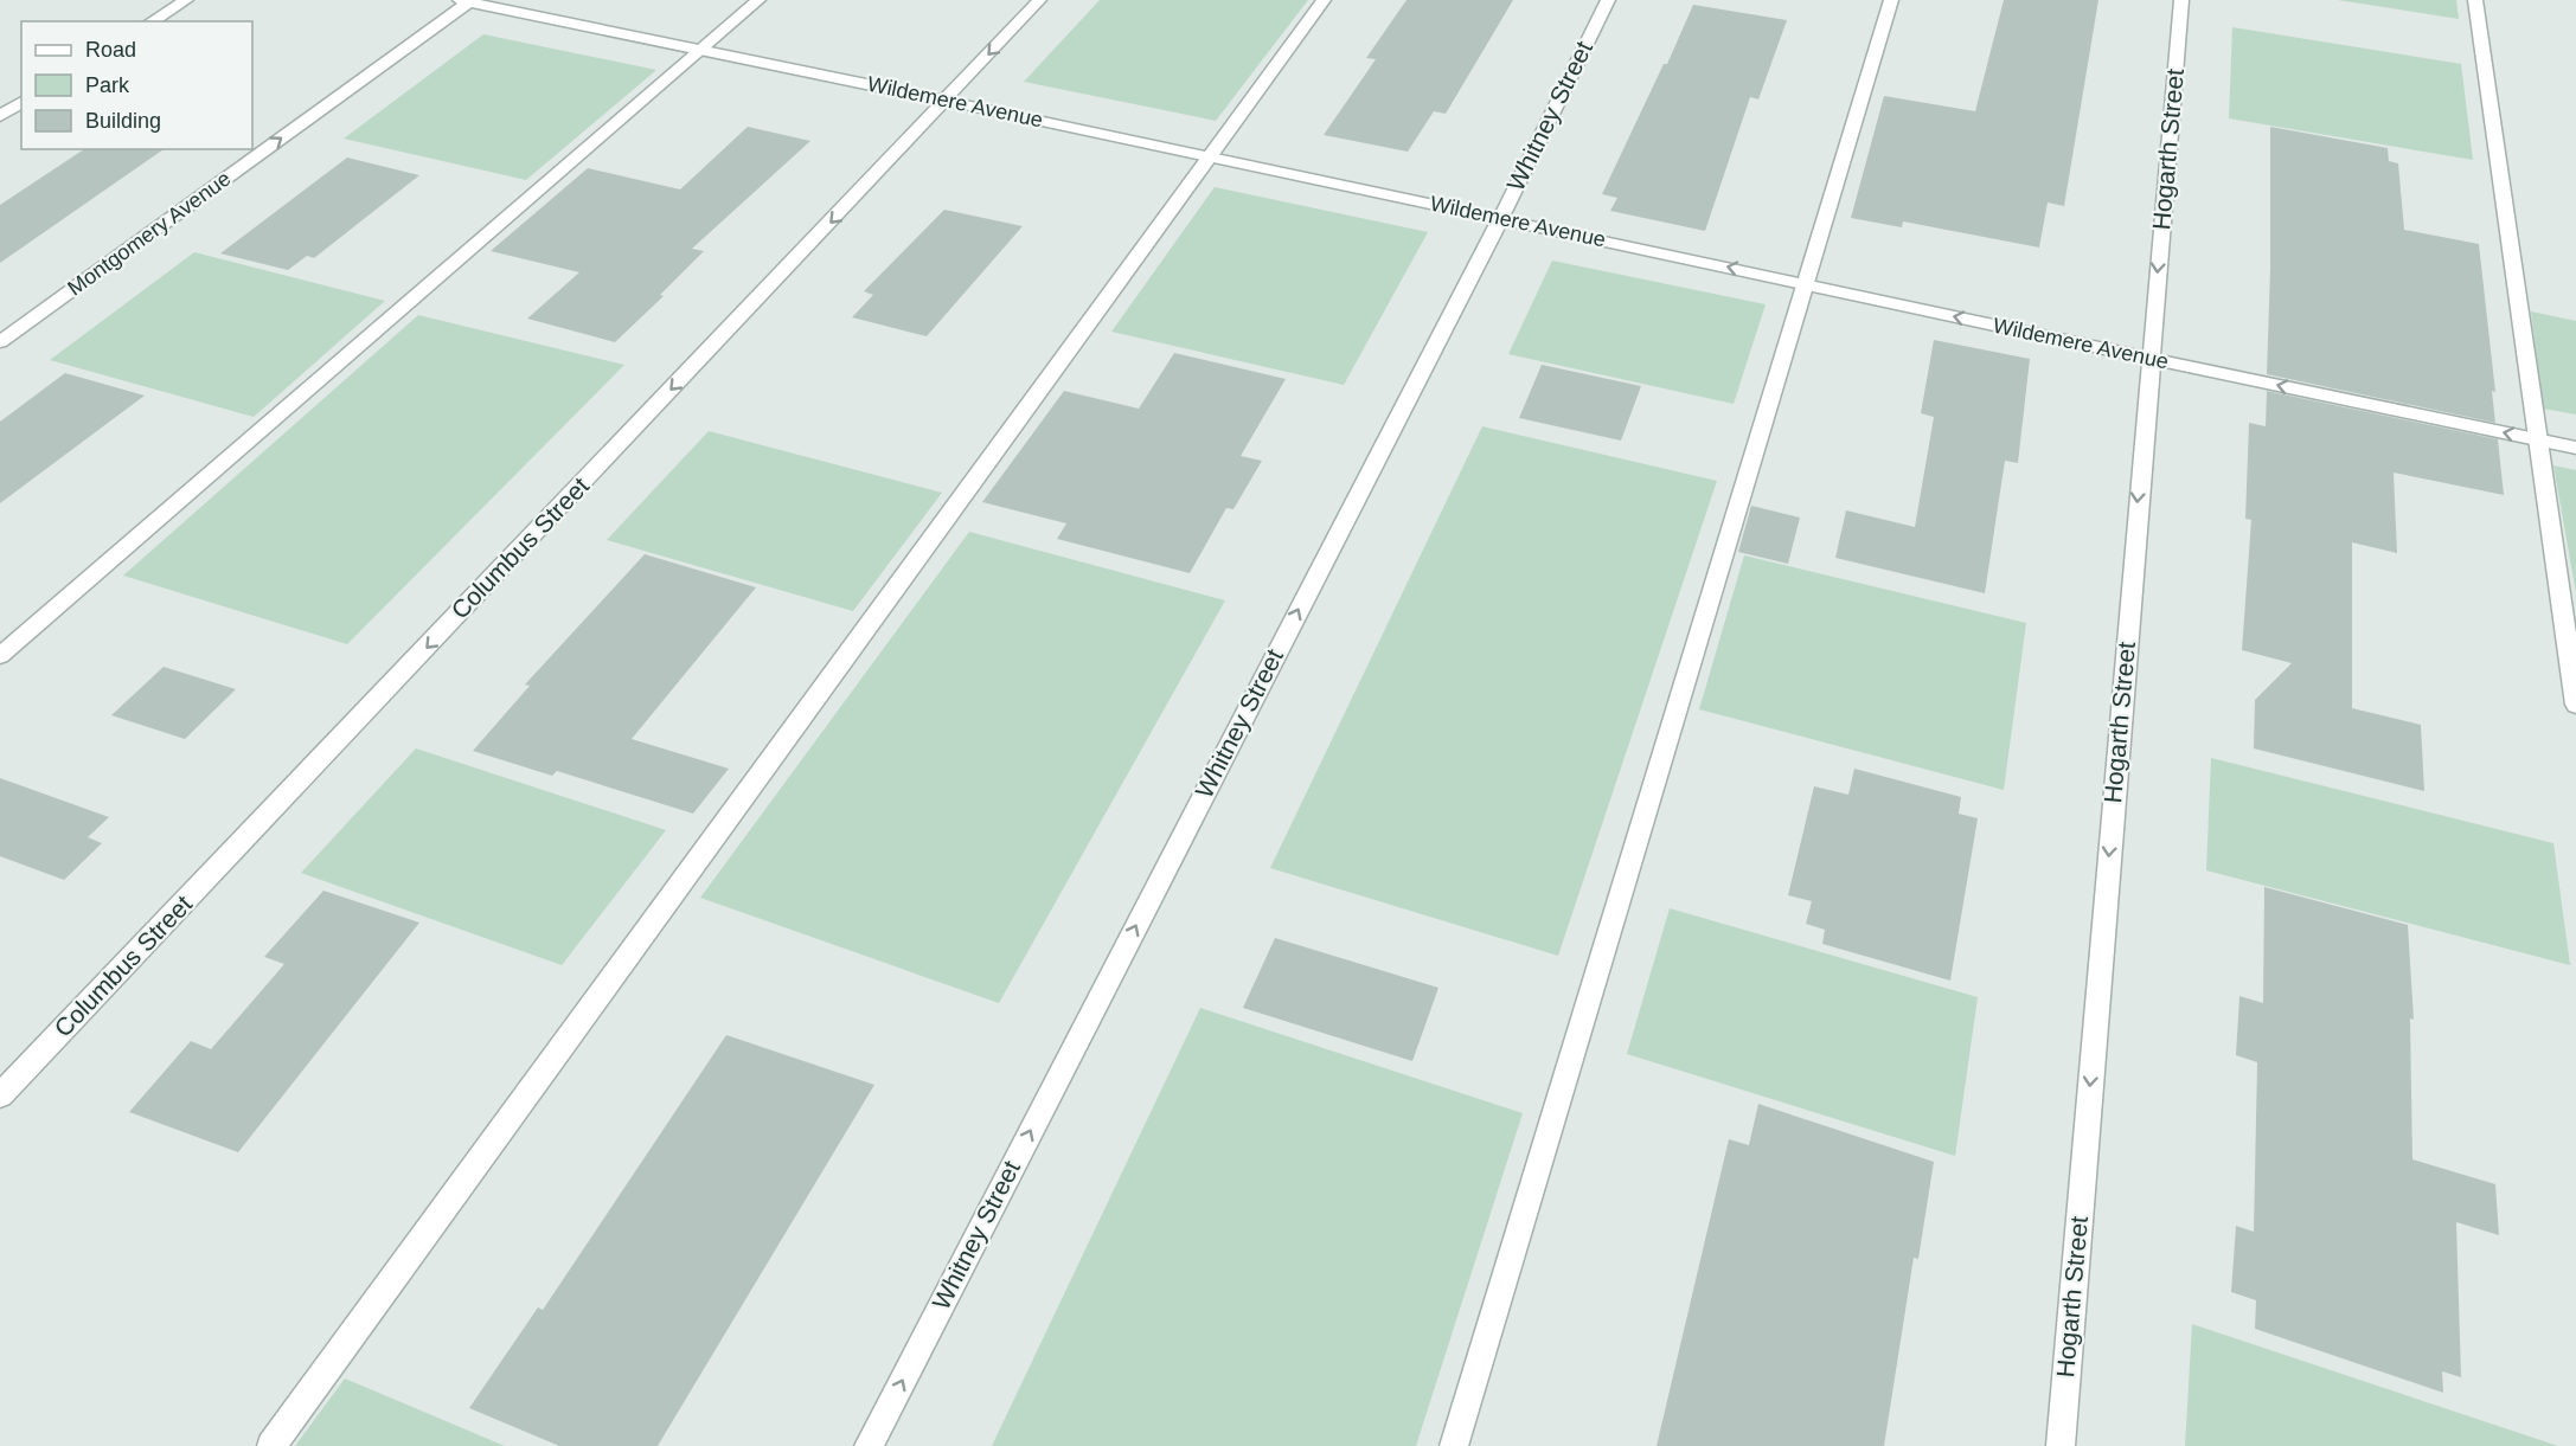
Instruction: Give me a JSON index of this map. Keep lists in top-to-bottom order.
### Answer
{
  "streets": {
    "street": [
      "Wildemere Avenue",
      "Whitney Street",
      "Hogarth Street",
      "Montgomery Avenue",
      "Columbus Street"
    ]
  },
  "crossings": [
    ["Wildemere Avenue", "Whitney Street"],
    ["Wildemere Avenue", "Hogarth Street"],
    ["Wildemere Avenue", "Montgomery Avenue"],
    ["Wildemere Avenue", "Columbus Street"]
  ],
  "one_way": [
    "Wildemere Avenue",
    "Whitney Street",
    "Hogarth Street",
    "Montgomery Avenue",
    "Columbus Street"
  ],
  "legend": ["Road", "Park", "Building"]
}
